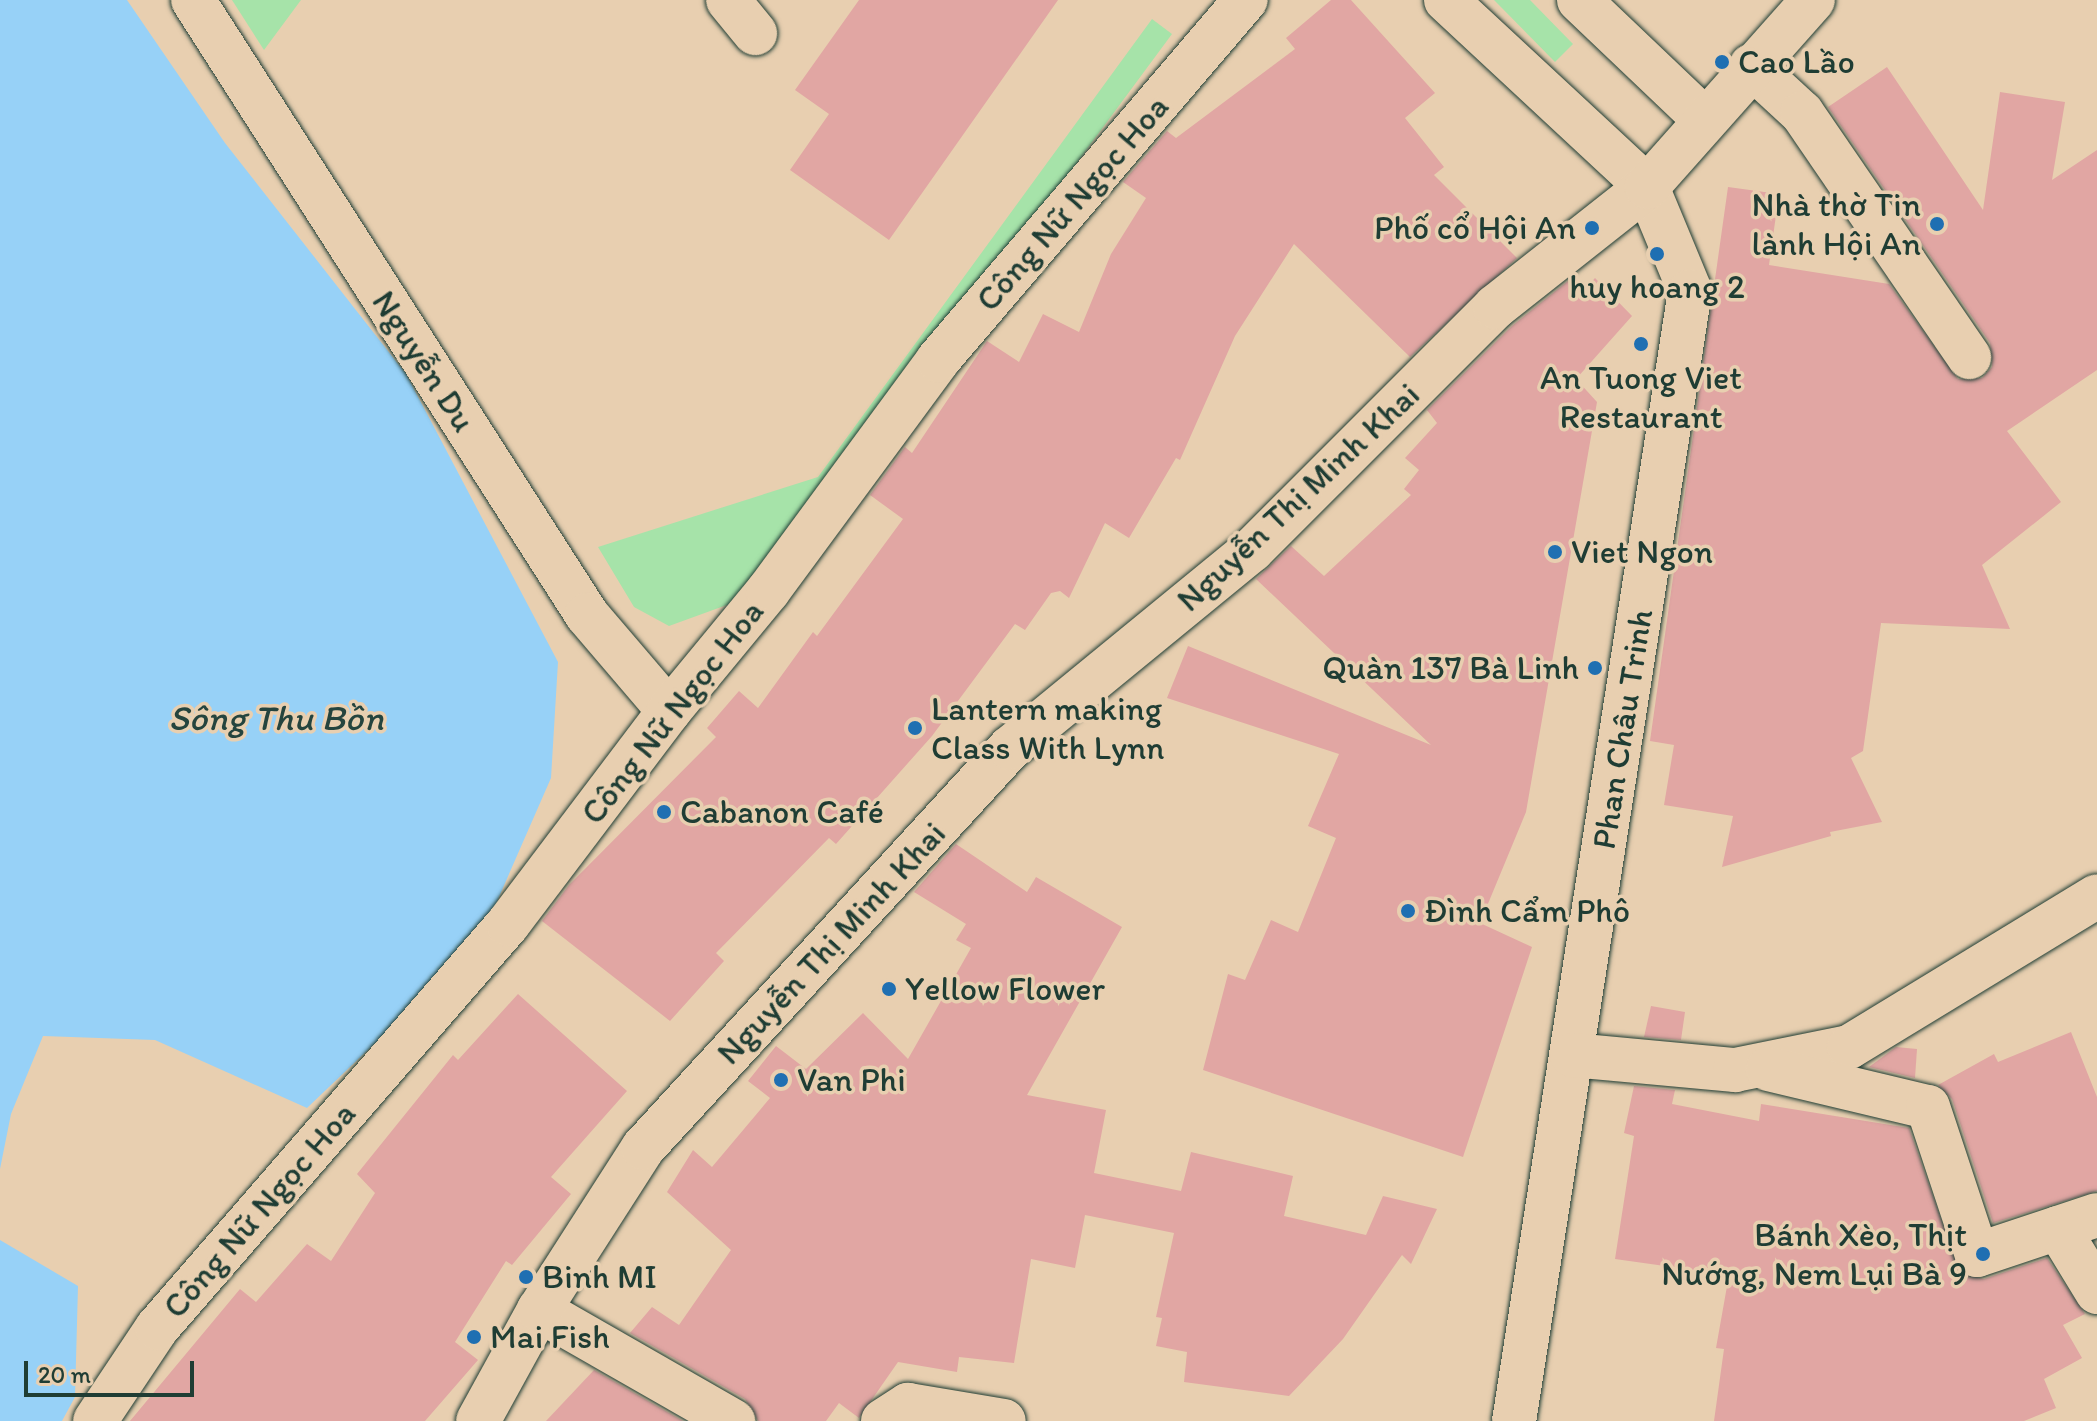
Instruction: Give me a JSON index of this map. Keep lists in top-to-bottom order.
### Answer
{
  "streets": {
    "street": [
      "Công Nữ Ngọc Hoa",
      "Nguyễn Du",
      "Nguyễn Thị Minh Khai",
      "Phan Châu Trinh"
    ]
  },
  "crossings": [
    ["Công Nữ Ngọc Hoa", "Nguyễn Du"],
    ["Nguyễn Thị Minh Khai", "Phan Châu Trinh"]
  ],
  "water": ["Sông Thu Bồn"],
  "places": [
    "Cao Lầo",
    "Nhà thờ Tin lành Hội An",
    "Phố cổ Hội An",
    "huy hoang 2",
    "An Tuong Viet Restaurant",
    "Viet Ngon",
    "Quàn 137 Bà Linh",
    "Lantern making Class With Lynn",
    "Cabanon Café",
    "Đình Cẩm Phô",
    "Yellow Flower",
    "Van Phi",
    "Bánh Xèo, Thịt Nướng, Nem Lụi Bà 9",
    "Binh MI",
    "Mai Fish"
  ],
  "scale_bar": "20 m"
}
